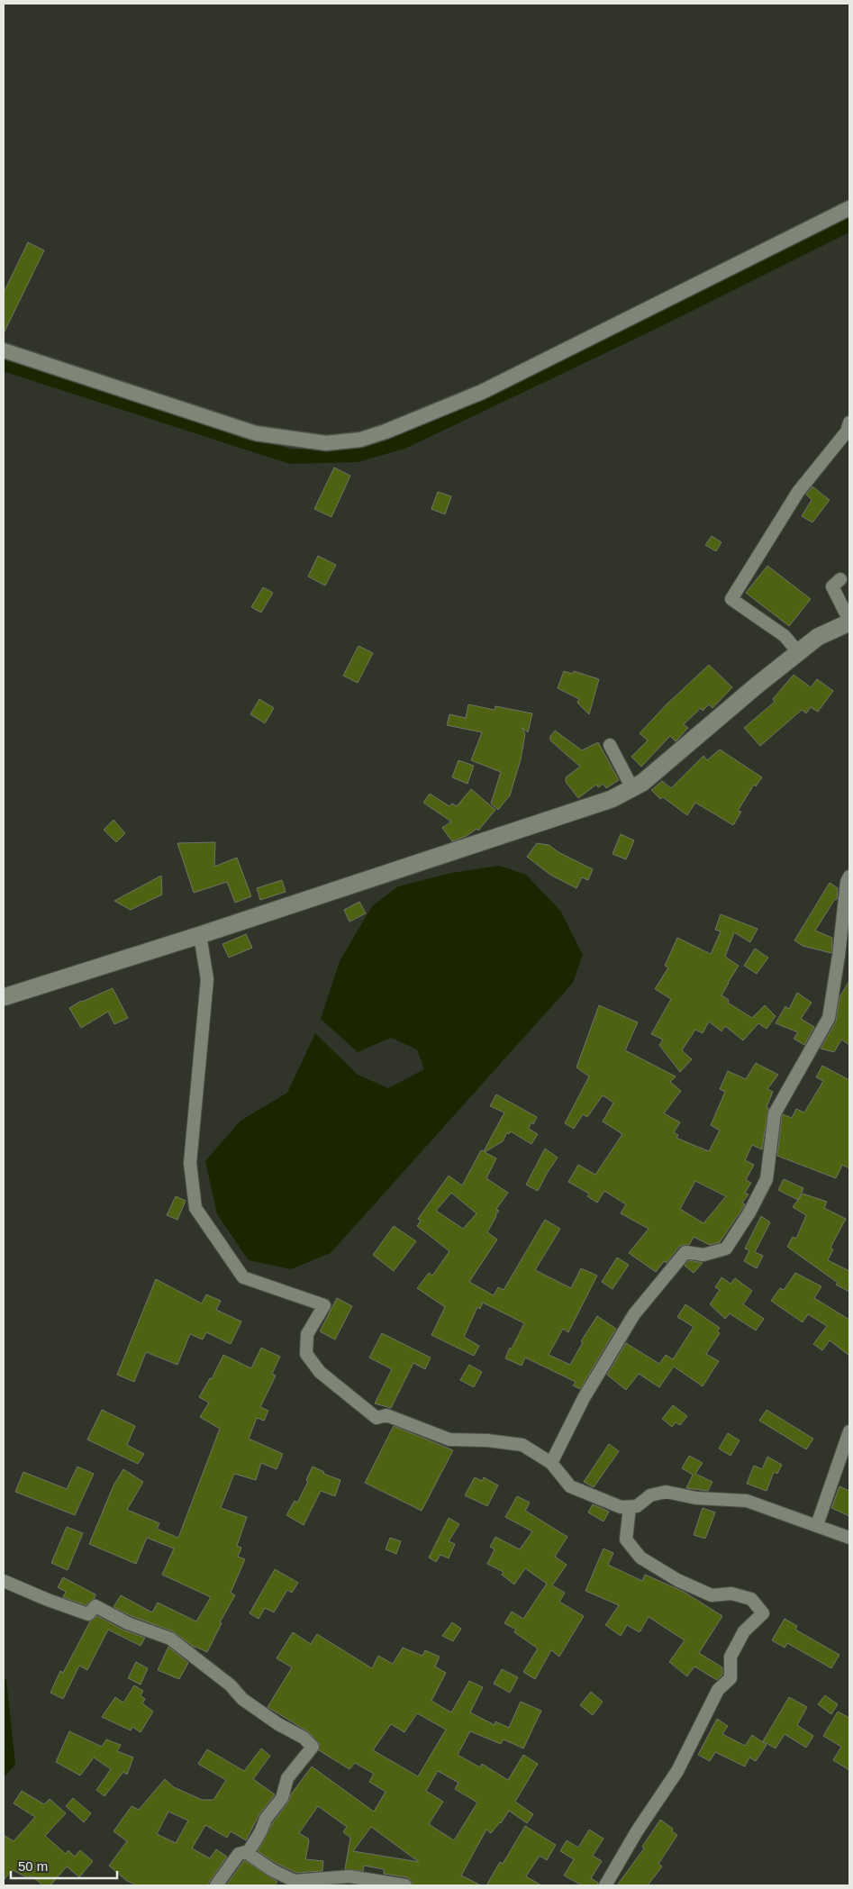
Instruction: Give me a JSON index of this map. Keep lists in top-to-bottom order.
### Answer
{
  "scale_bar": "50 m"
}
